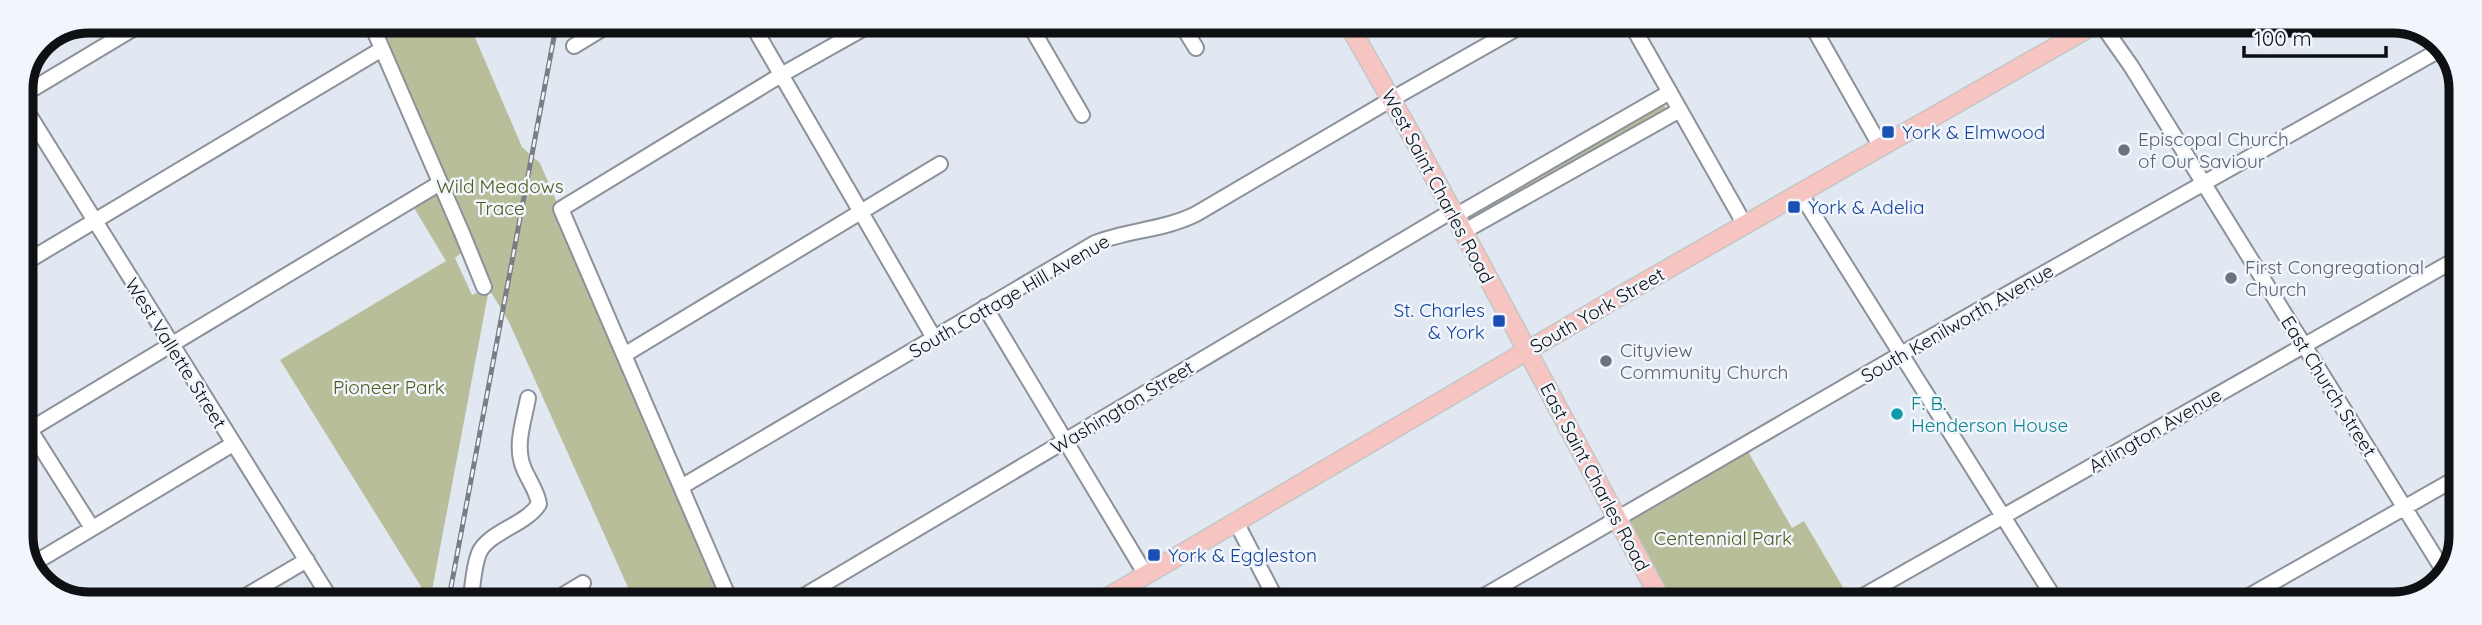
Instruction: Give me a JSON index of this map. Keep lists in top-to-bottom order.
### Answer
{
  "streets": {
    "main road": ["West Saint Charles Road", "South York Street", "East Saint Charles Road"],
    "street": [
      "South Cottage Hill Avenue",
      "South Kenilworth Avenue",
      "West Vallette Street",
      "East Church Street",
      "Washington Street",
      "Arlington Avenue"
    ]
  },
  "crossings": [
    ["West Saint Charles Road", "South Cottage Hill Avenue"],
    ["West Saint Charles Road", "South York Street"],
    ["West Saint Charles Road", "Washington Street"],
    ["West Saint Charles Road", "East Saint Charles Road"],
    ["South York Street", "East Saint Charles Road"],
    ["South Kenilworth Avenue", "East Church Street"],
    ["South Kenilworth Avenue", "East Saint Charles Road"],
    ["East Church Street", "Arlington Avenue"]
  ],
  "parks": ["Wild Meadows Trace", "Pioneer Park", "Centennial Park"],
  "places": {
    "transit": [
      "York & Elmwood",
      "York & Adelia",
      "St. Charles & York",
      "York & Eggleston"
    ],
    "other": [
      "Episcopal Church of Our Saviour",
      "First Congregational Church",
      "Cityview Community Church",
      "F. B. Henderson House"
    ]
  },
  "scale_bar": "100 m"
}
